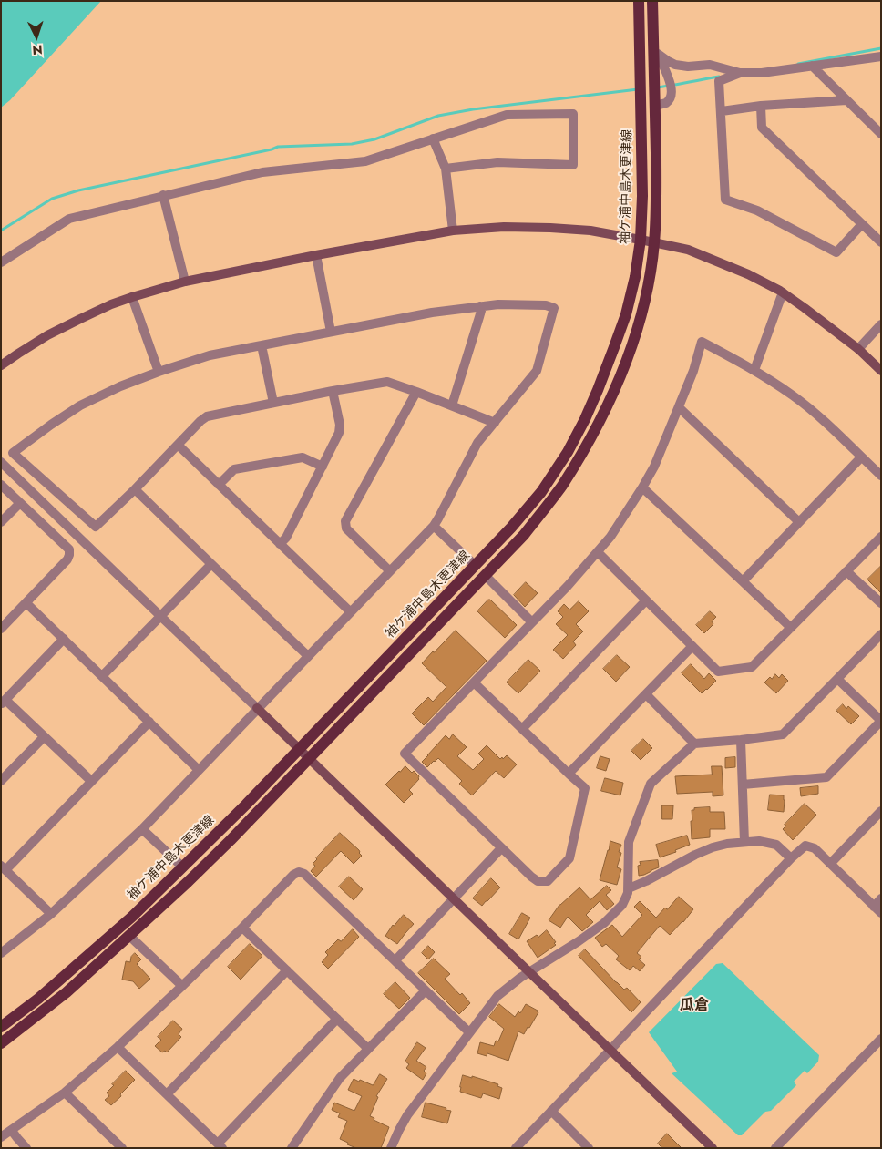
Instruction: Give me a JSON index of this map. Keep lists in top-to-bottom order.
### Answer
{
  "streets": {
    "main road": ["袖ケ浦中島木更津線"]
  },
  "districts": ["瓜倉"],
  "north": "bottom"
}
